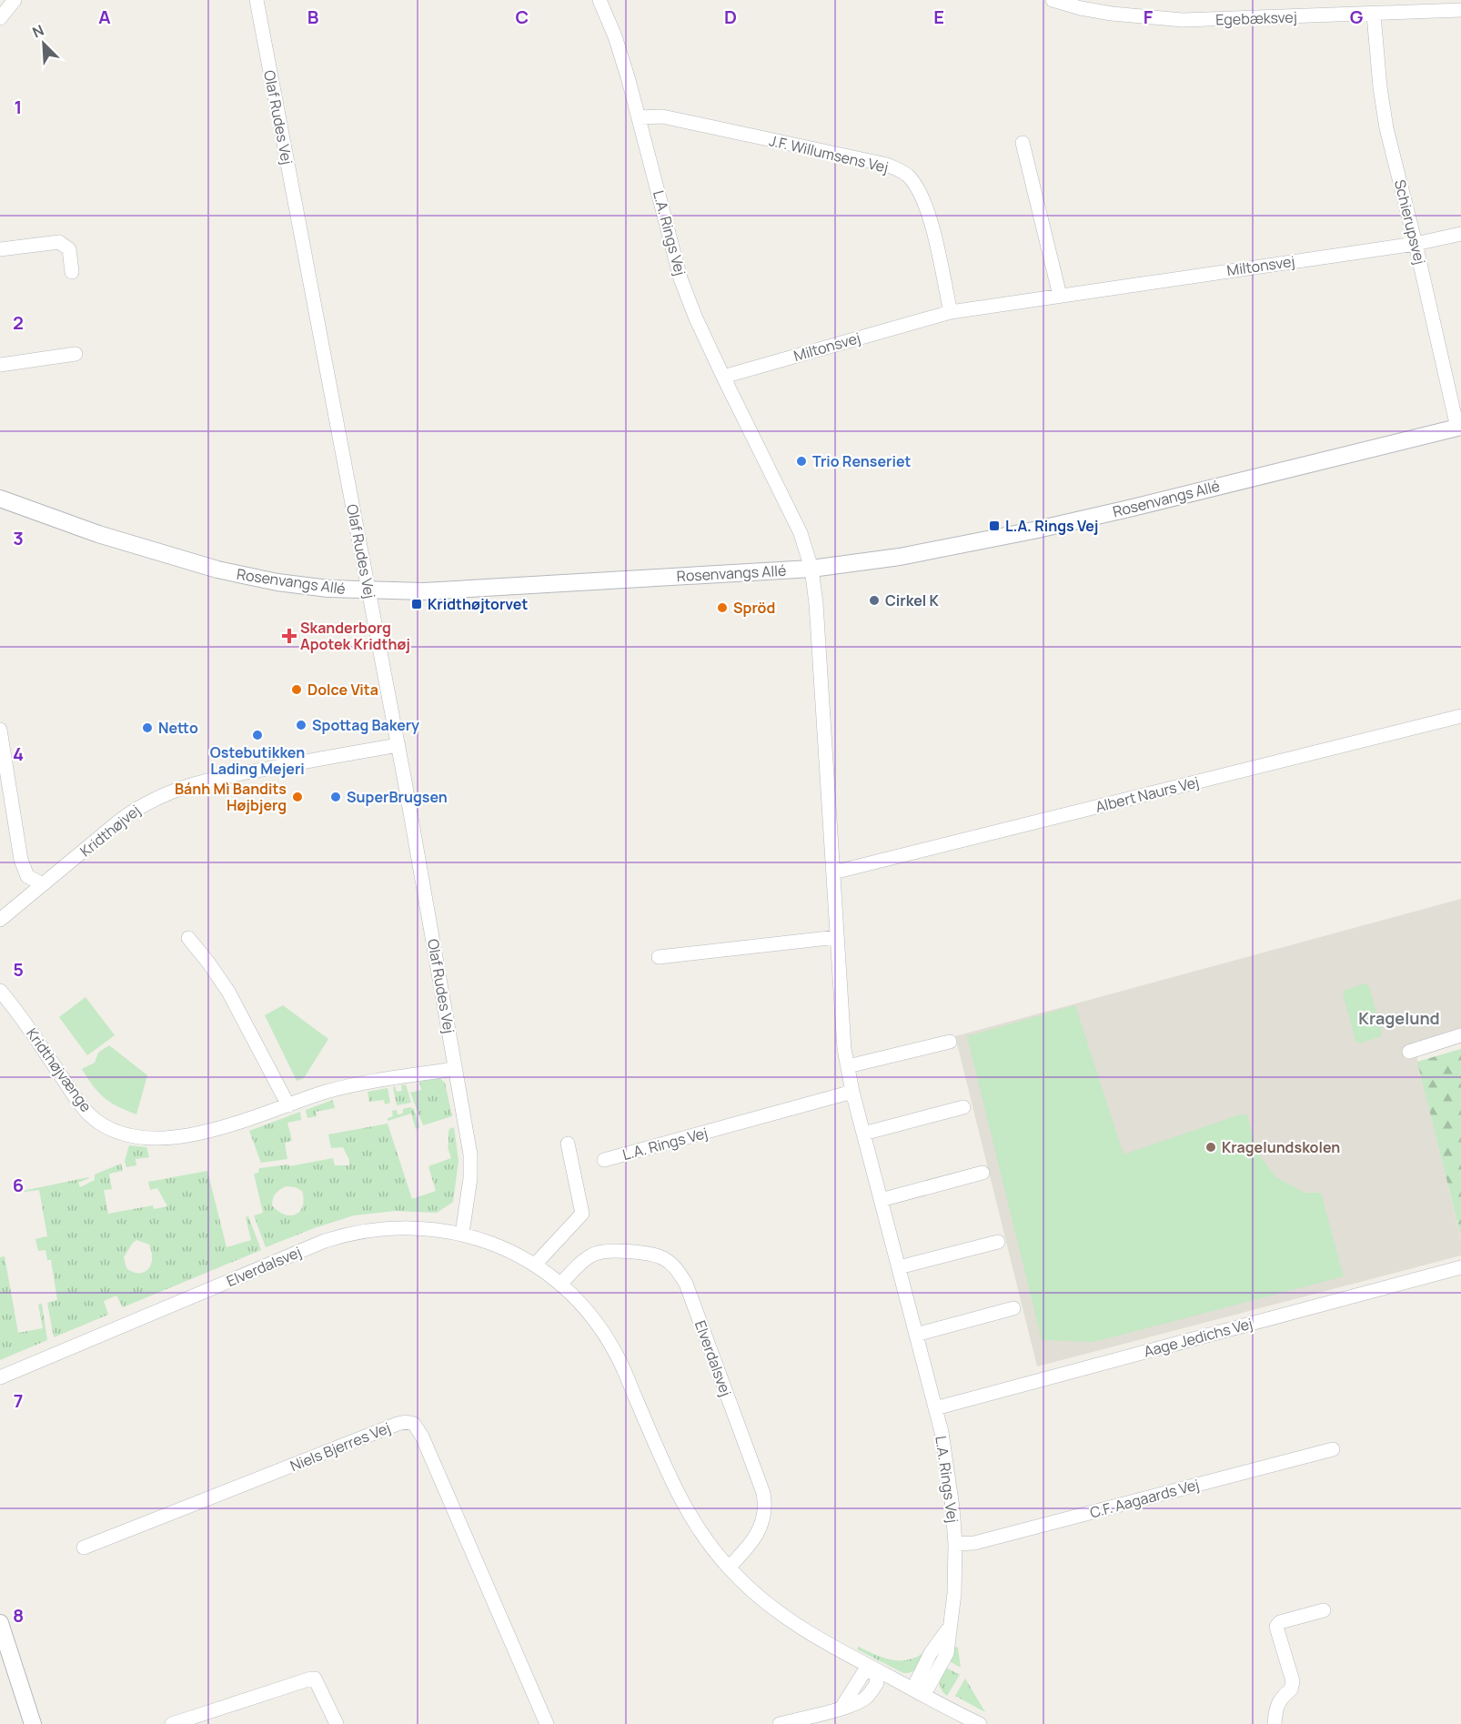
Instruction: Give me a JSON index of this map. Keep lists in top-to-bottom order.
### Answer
{
  "streets": {
    "street": [
      "Egebæksvej",
      "Olaf Rudes Vej",
      "J.F. Willumsens Vej",
      "Schierupsvej",
      "L.A. Rings Vej",
      "Miltonsvej",
      "Rosenvangs Allé",
      "Albert Naurs Vej",
      "Kridthøjvej",
      "Kridthøjvænge",
      "Elverdalsvej",
      "Aage Jedichs Vej",
      "Niels Bjerres Vej",
      "C.F. Aagaards Vej"
    ]
  },
  "crossings": [
    ["Egebæksvej", "Schierupsvej"],
    ["Olaf Rudes Vej", "Rosenvangs Allé"],
    ["Olaf Rudes Vej", "Kridthøjvej"],
    ["Olaf Rudes Vej", "Kridthøjvænge"],
    ["Olaf Rudes Vej", "Elverdalsvej"],
    ["J.F. Willumsens Vej", "L.A. Rings Vej"],
    ["J.F. Willumsens Vej", "Miltonsvej"],
    ["Schierupsvej", "Miltonsvej"],
    ["Schierupsvej", "Rosenvangs Allé"],
    ["L.A. Rings Vej", "Miltonsvej"],
    ["L.A. Rings Vej", "Rosenvangs Allé"],
    ["L.A. Rings Vej", "Albert Naurs Vej"],
    ["L.A. Rings Vej", "Elverdalsvej"],
    ["L.A. Rings Vej", "Aage Jedichs Vej"],
    ["L.A. Rings Vej", "C.F. Aagaards Vej"]
  ],
  "districts": ["Kragelund"],
  "places": {
    "other": [
      "Trio Renseriet",
      "Cirkel K",
      "Spröd",
      "Dolce Vita",
      "Spottag Bakery",
      "Netto",
      "Ostebutikken Lading Mejeri",
      "Bánh Mì Bandits Højbjerg",
      "SuperBrugsen",
      "Kragelundskolen"
    ],
    "transit": ["L.A. Rings Vej", "Kridthøjtorvet"],
    "health": ["Skanderborg Apotek Kridthøj"]
  },
  "north": "top left",
  "grid": {
    "columns": [
      "A",
      "B",
      "C",
      "D",
      "E",
      "F",
      "G"
    ],
    "rows": [
      "1",
      "2",
      "3",
      "4",
      "5",
      "6",
      "7",
      "8"
    ]
  }
}
